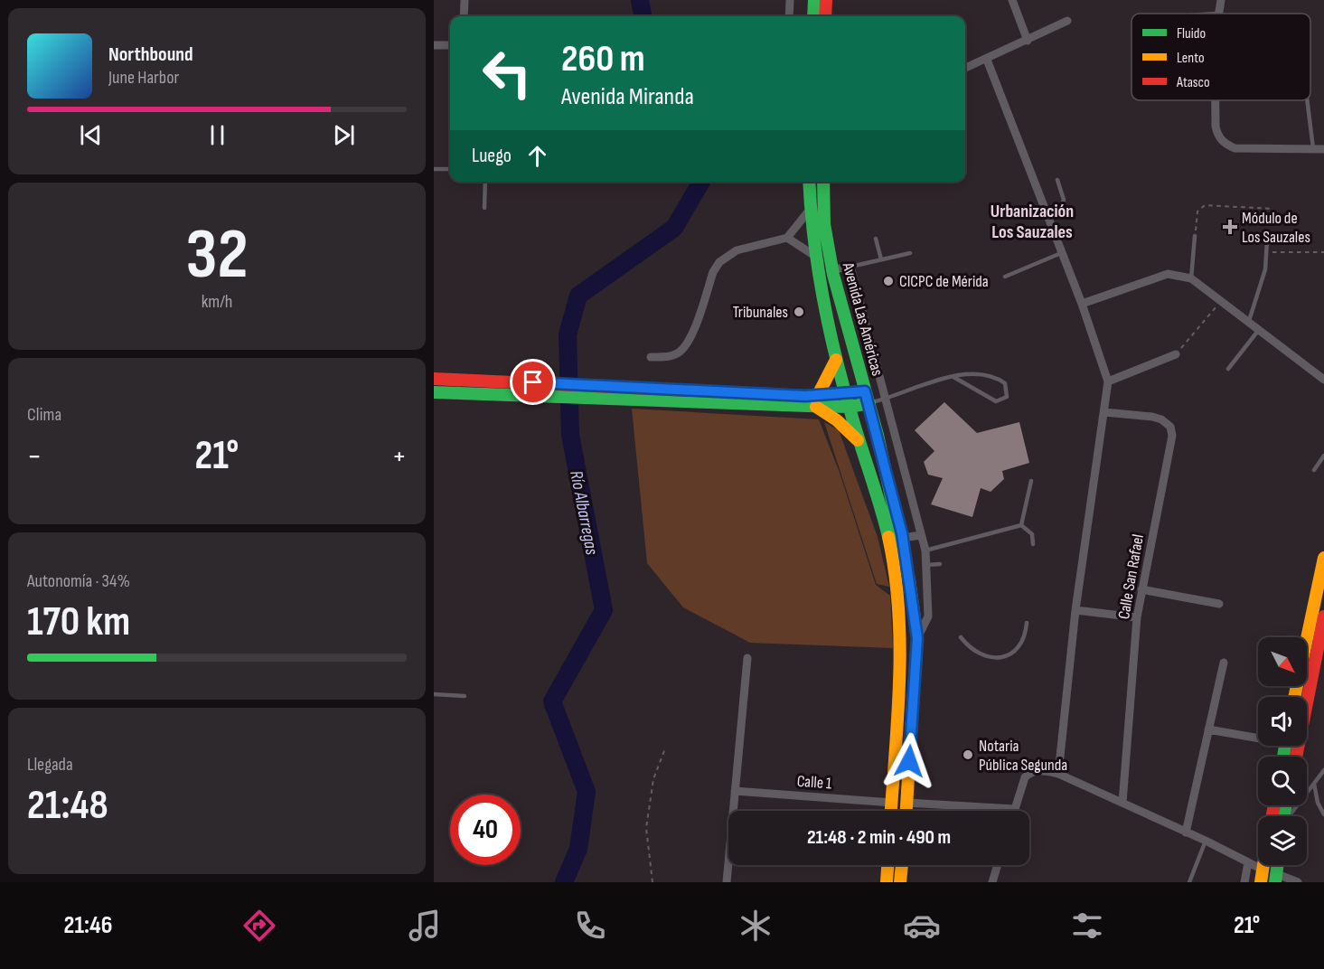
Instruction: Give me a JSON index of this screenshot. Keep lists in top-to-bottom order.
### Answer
{
  "streets": {
    "main road": ["Avenida Las Américas"],
    "street": ["Calle San Rafael", "Calle 1"]
  },
  "crossings": [
    ["Avenida Las Américas", "Calle 1"]
  ],
  "districts": ["Urbanización Los Sauzales"],
  "water": ["Río Albarregas"],
  "places": {
    "health": ["Módulo de Los Sauzales"],
    "other": ["CICPC de Mérida", "Tribunales", "Notaria Pública Segunda"]
  },
  "legend": ["Fluido", "Lento", "Atasco"],
  "north": "bottom right",
  "page": {
    "turn": ["260 m", "Avenida Miranda"],
    "song": ["Northbound", "June Harbor"],
    "then": "Luego",
    "tile": [
      ["32", "km/h"],
      "Clima",
      ["Autonomía · 34%", "170 km"],
      ["Llegada", "21:48"]
    ],
    "heat": ["−", "21°", "+"],
    "limit": "40",
    "trip": "21:48 · 2 min · 490 m",
    "tabs": ["21:46", "21°"]
  }
}
